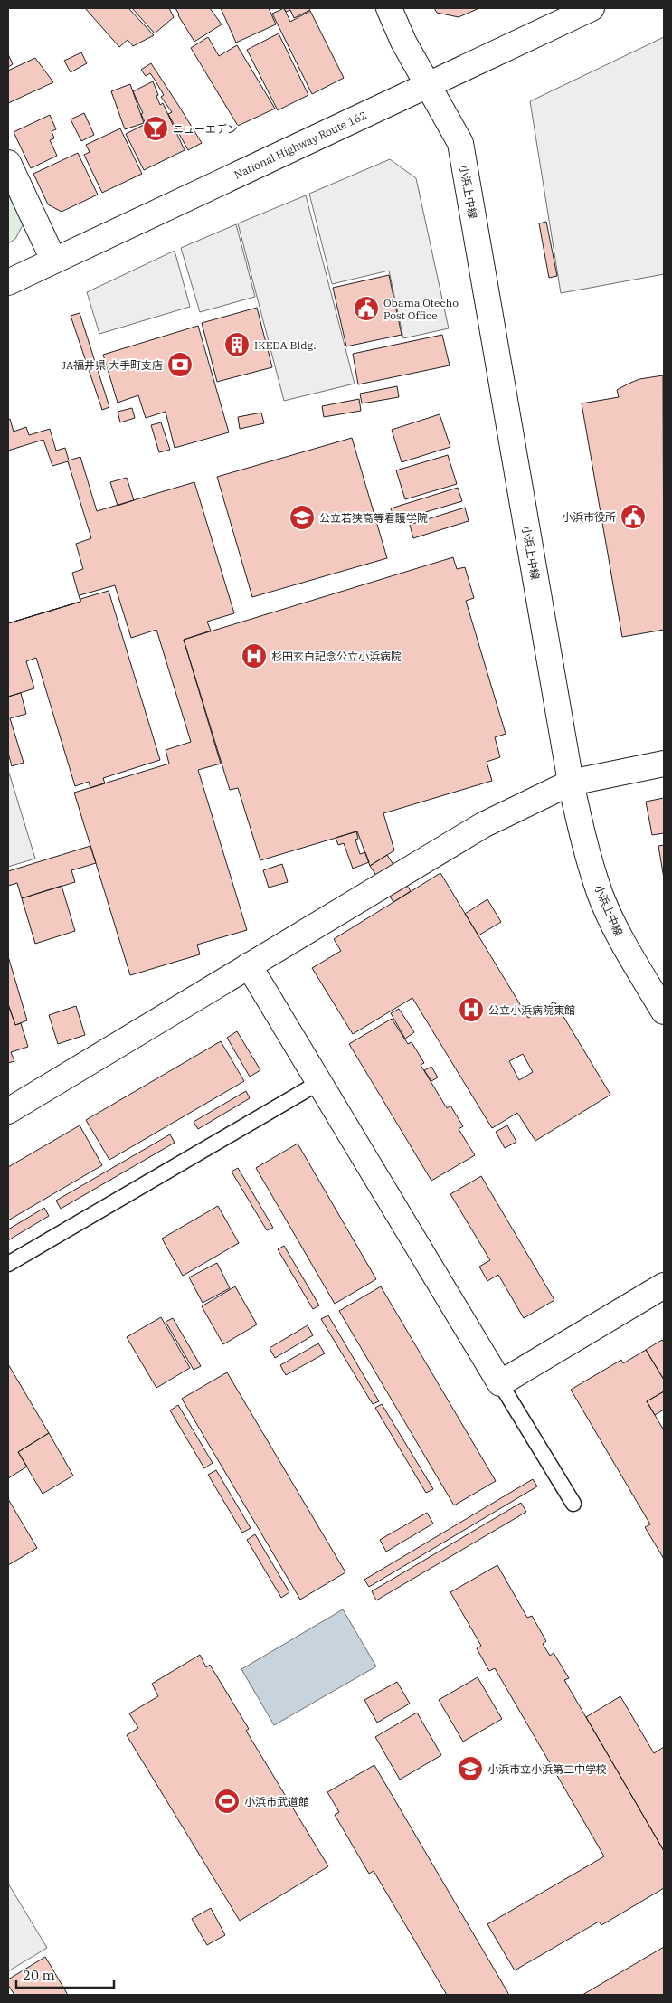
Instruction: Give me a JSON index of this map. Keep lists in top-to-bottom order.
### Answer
{
  "streets": {
    "main road": ["National Highway Route 162", "小浜上中線"]
  },
  "crossings": [
    ["National Highway Route 162", "小浜上中線"]
  ],
  "places": {
    "bar": ["ニューエデン"],
    "public building": ["Obama Otecho Post Office", "小浜市役所"],
    "building": ["IKEDA Bldg."],
    "bank": ["JA福井県 大手町支店"],
    "school or university": ["公立若狭高等看護学院", "小浜市立小浜第二中学校"],
    "hospital": ["杉田玄白記念公立小浜病院", "公立小浜病院東館"],
    "sports": ["小浜市武道館"]
  },
  "scale_bar": "20 m"
}
